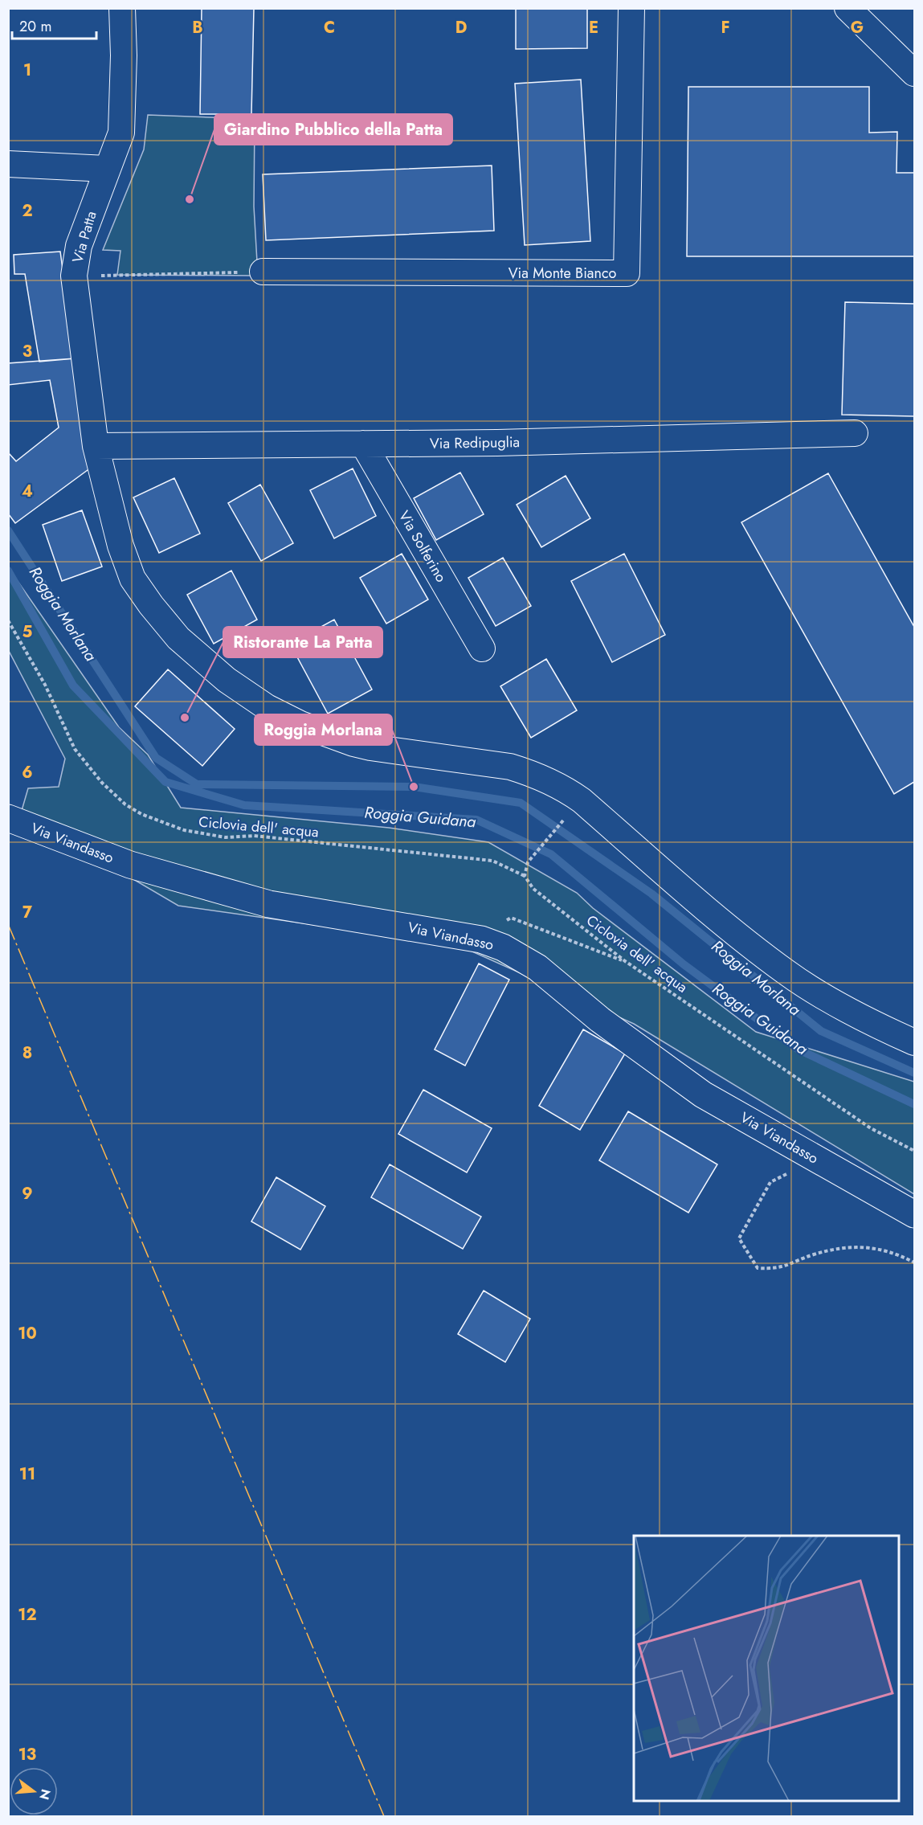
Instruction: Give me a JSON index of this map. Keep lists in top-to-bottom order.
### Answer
{
  "streets": {
    "street": [
      "Via Patta",
      "Via Monte Bianco",
      "Via Redipuglia",
      "Via Solferino",
      "Via Viandasso"
    ],
    "path": ["Ciclovia dell' acqua"]
  },
  "crossings": [
    ["Via Patta", "Via Redipuglia"],
    ["Via Redipuglia", "Via Solferino"]
  ],
  "water": ["Roggia Morlana", "Roggia Guidana"],
  "places": ["Giardino Pubblico della Patta", "Ristorante La Patta", "Roggia Morlana"],
  "scale_bar": "20 m",
  "north": "right",
  "grid": {
    "columns": [
      "B",
      "C",
      "D",
      "E",
      "F",
      "G"
    ],
    "rows": [
      "1",
      "2",
      "3",
      "4",
      "5",
      "6",
      "7",
      "8",
      "9",
      "10",
      "11",
      "12",
      "13"
    ]
  }
}
